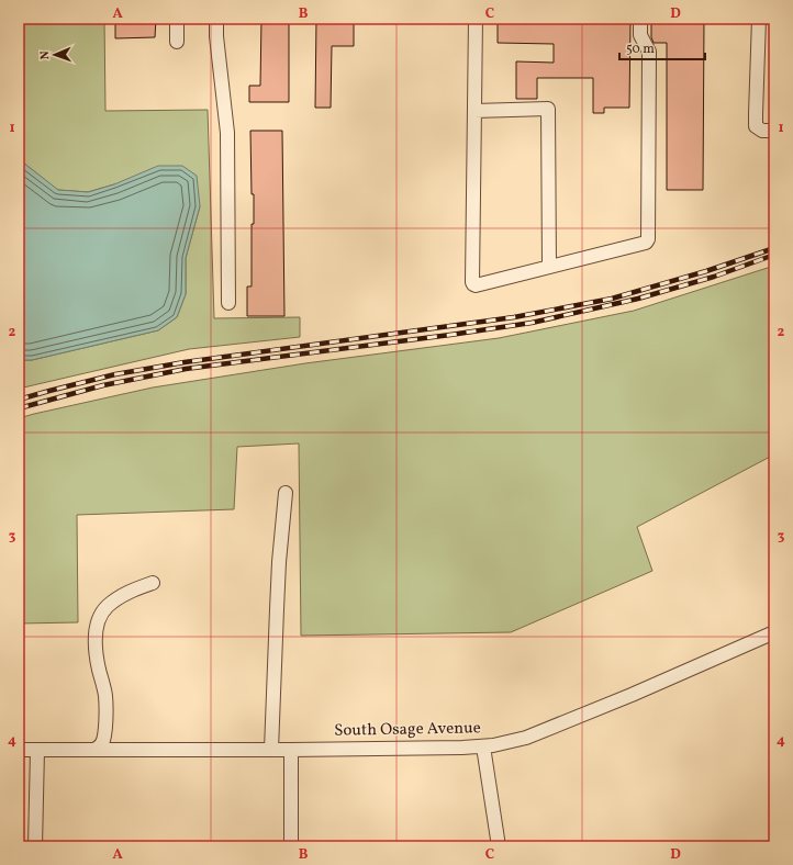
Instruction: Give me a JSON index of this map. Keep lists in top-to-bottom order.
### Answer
{
  "streets": {
    "street": ["South Osage Avenue"]
  },
  "scale_bar": "50 m",
  "north": "left",
  "grid": {
    "columns": [
      "A",
      "B",
      "C",
      "D"
    ],
    "rows": [
      "1",
      "2",
      "3",
      "4"
    ]
  }
}
